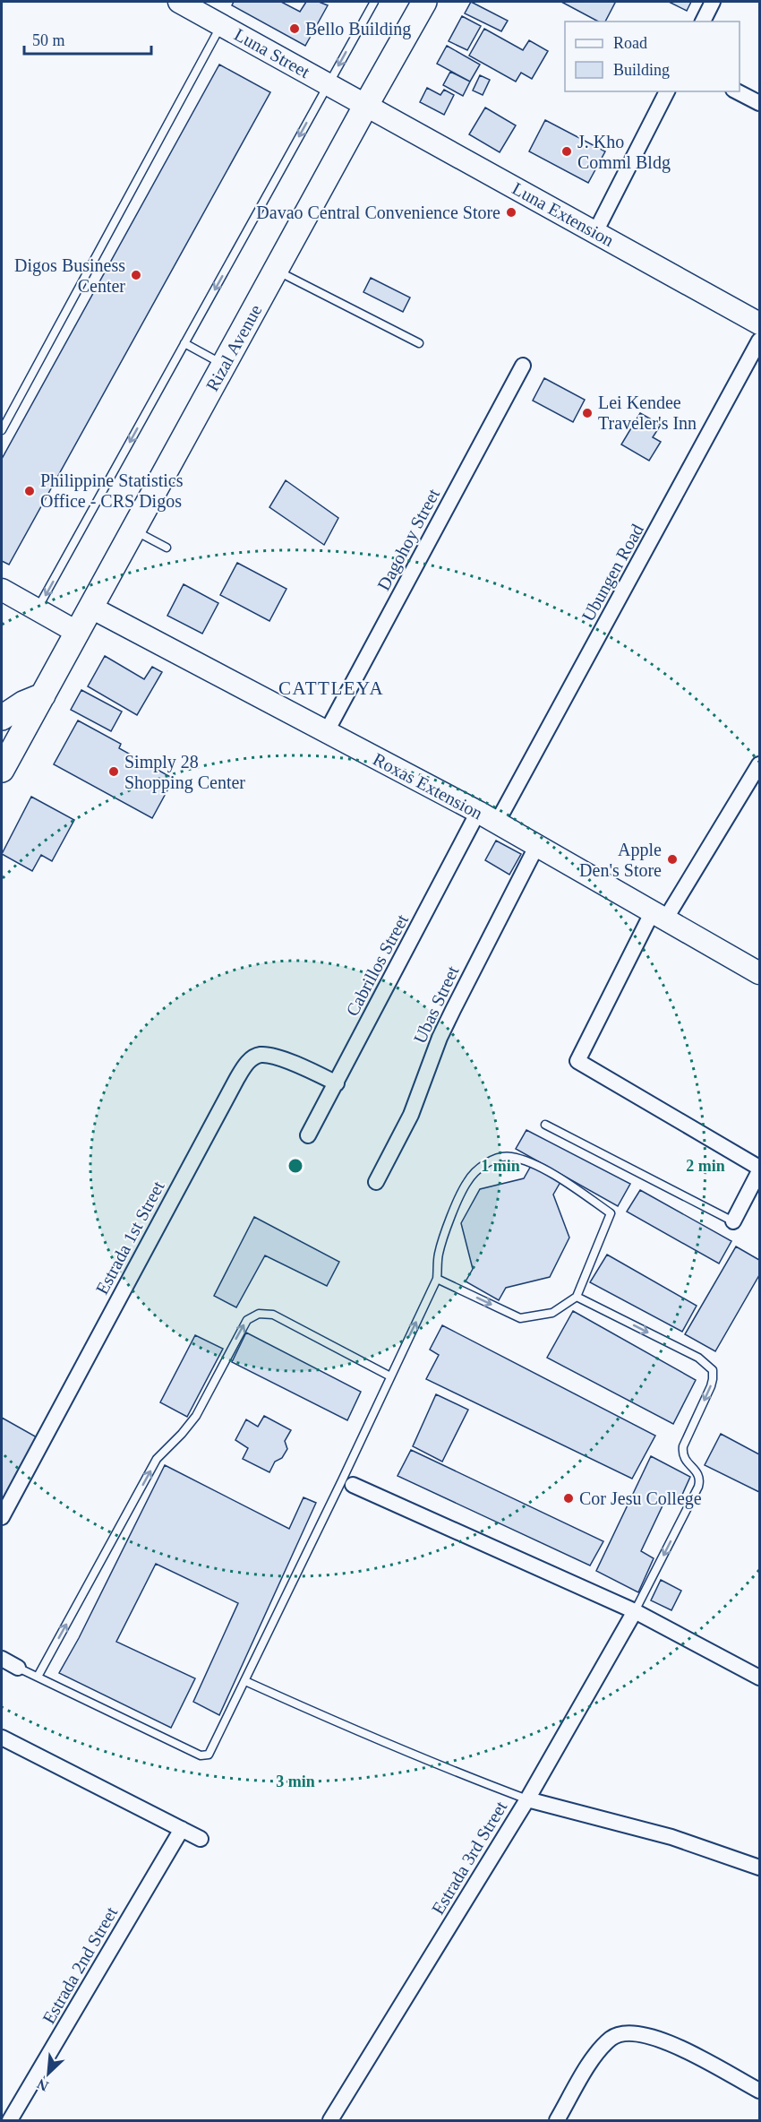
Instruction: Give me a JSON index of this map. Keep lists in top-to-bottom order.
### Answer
{
  "streets": {
    "main road": ["Rizal Avenue"],
    "street": [
      "Luna Street",
      "Luna Extension",
      "Dagohoy Street",
      "Ubungen Road",
      "Roxas Extension",
      "Cabrillos Street",
      "Ubas Street",
      "Estrada 1st Street",
      "Estrada 3rd Street",
      "Estrada 2nd Street"
    ]
  },
  "crossings": [
    ["Luna Street", "Luna Extension"],
    ["Luna Street", "Rizal Avenue"],
    ["Luna Extension", "Rizal Avenue"],
    ["Rizal Avenue", "Roxas Extension"],
    ["Dagohoy Street", "Roxas Extension"],
    ["Ubungen Road", "Roxas Extension"],
    ["Roxas Extension", "Cabrillos Street"],
    ["Roxas Extension", "Ubas Street"],
    ["Cabrillos Street", "Estrada 1st Street"]
  ],
  "districts": ["CATTLEYA"],
  "places": [
    "Bello Building",
    "J. Kho Comml Bldg",
    "Davao Central Convenience Store",
    "Digos Business Center",
    "Lei Kendee Traveler's Inn",
    "Philippine Statistics Office - CRS Digos",
    "Simply 28 Shopping Center",
    "Apple Den's Store",
    "Cor Jesu College"
  ],
  "legend": ["Road", "Building"],
  "scale_bar": "50 m",
  "north": "bottom left",
  "rings": ["1 min", "2 min", "3 min"]
}
